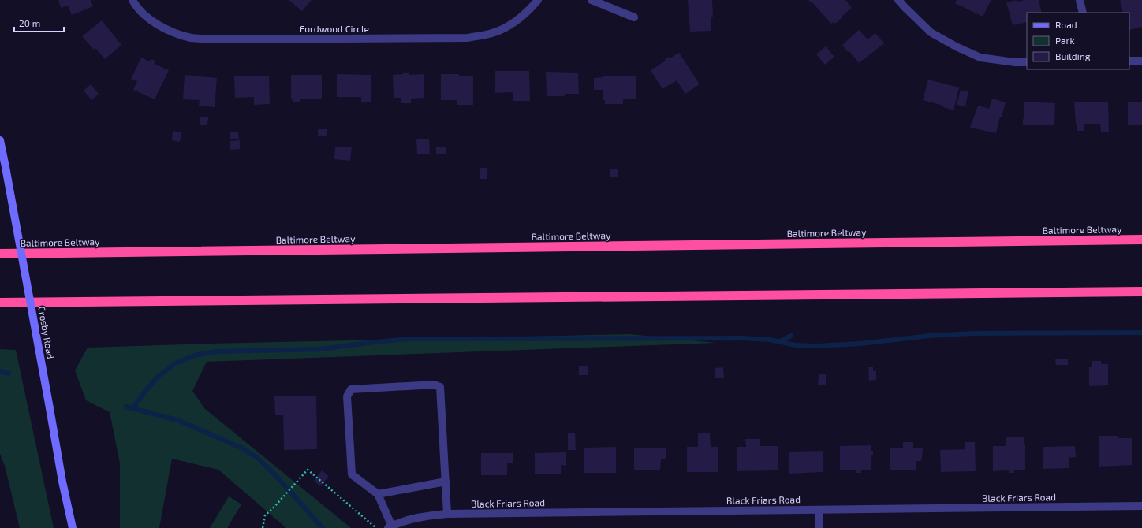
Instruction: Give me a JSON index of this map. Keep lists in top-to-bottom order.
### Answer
{
  "streets": {
    "highway": ["Baltimore Beltway"],
    "main road": ["Crosby Road"],
    "street": ["Fordwood Circle", "Black Friars Road"]
  },
  "legend": ["Road", "Park", "Building"],
  "scale_bar": "20 m"
}
